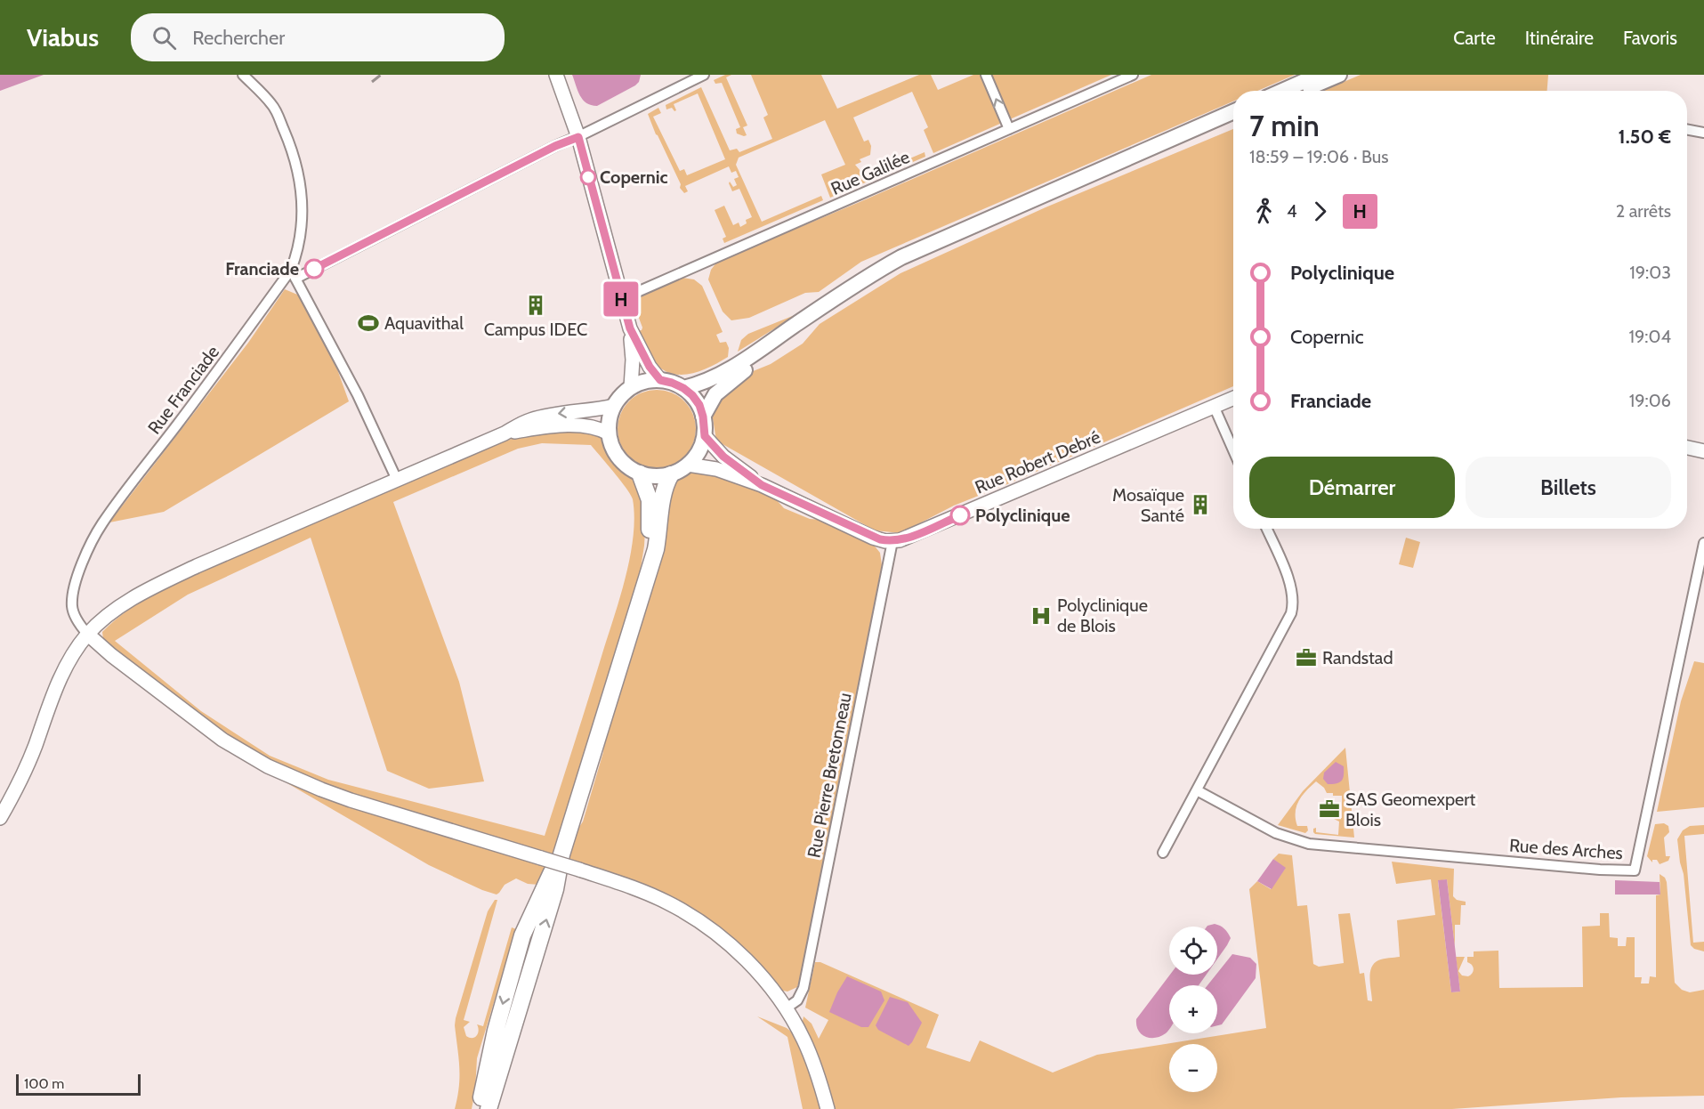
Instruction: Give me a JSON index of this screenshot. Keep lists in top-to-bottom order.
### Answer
{
  "streets": {
    "street": [
      "Rue Galilée",
      "Rue Franciade",
      "Rue Robert Debré",
      "Rue Pierre Bretonneau",
      "Rue des Arches"
    ]
  },
  "crossings": [
    ["Rue Robert Debré", "Rue Pierre Bretonneau"]
  ],
  "places": {
    "other": ["Copernic", "Franciade", "Polyclinique"],
    "building": ["Campus IDEC", "Mosaïque Santé"],
    "sports": ["Aquavithal"],
    "hospital": ["Polyclinique de Blois"],
    "office": ["Randstad", "SAS Geomexpert Blois"]
  },
  "lines": ["bus line H"],
  "scale_bar": "100 m",
  "page": {
    "header": "Viabus",
    "search": "Rechercher",
    "nav": ["Carte", "Itinéraire", "Favoris"],
    "on_map": "H",
    "heading": ["7 min", "18:59 – 19:06 · Bus", "1.50 €"],
    "legs": ["4", "H", "2 arrêts"],
    "list": [
      {
        "name": "Polyclinique",
        "value": "19:03"
      },
      {
        "name": "Copernic",
        "value": "19:04"
      },
      {
        "name": "Franciade",
        "value": "19:06"
      }
    ],
    "buttons": ["Démarrer", "Billets"],
    "map_buttons": ["+", "−"],
    "scale": "100 m"
  }
}
